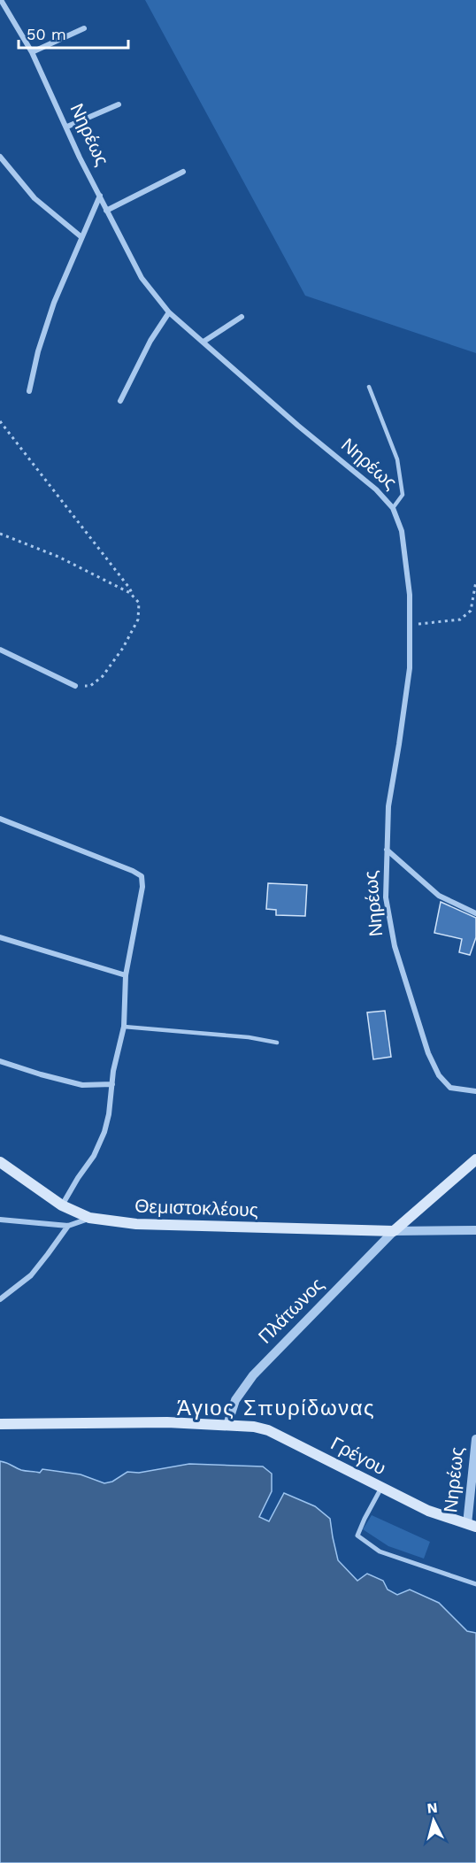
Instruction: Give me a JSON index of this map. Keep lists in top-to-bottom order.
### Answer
{
  "streets": {
    "main road": ["Θεμιστοκλέους", "Γρέγου"],
    "street": ["Νηρέως", "Πλάτωνος"]
  },
  "crossings": [
    ["Νηρέως", "Γρέγου"],
    ["Θεμιστοκλέους", "Πλάτωνος"],
    ["Πλάτωνος", "Γρέγου"]
  ],
  "districts": ["Άγιος Σπυρίδωνας"],
  "scale_bar": "50 m",
  "north": "top"
}
